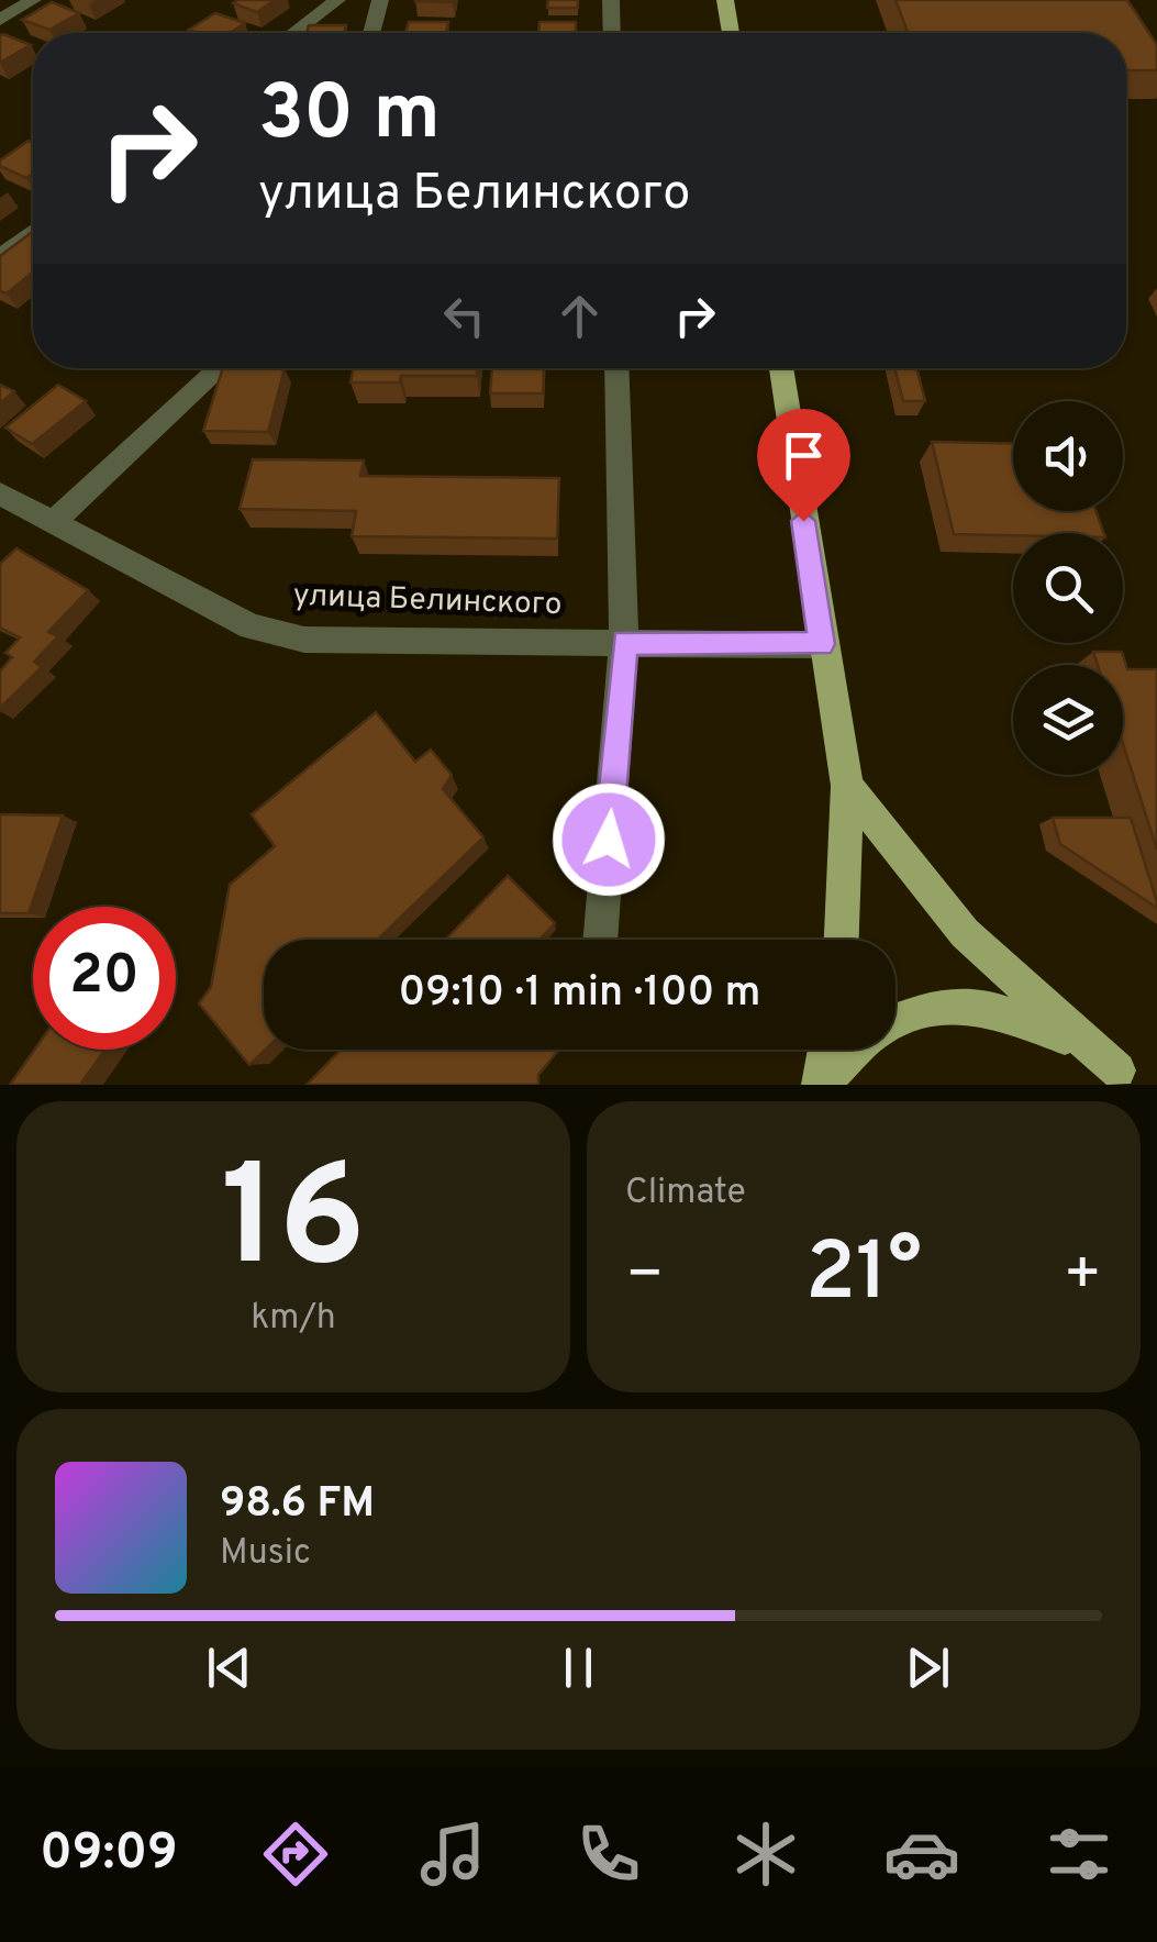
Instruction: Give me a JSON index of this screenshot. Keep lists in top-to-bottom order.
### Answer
{
  "streets": {
    "street": ["улица Белинского"]
  },
  "page": {
    "turn": ["30 m", "улица Белинского"],
    "limit": "20",
    "trip": "09:10 · 1 min · 100 m",
    "tile": [
      ["16", "km/h"],
      "Climate"
    ],
    "heat": ["−", "21°", "+"],
    "song": ["98.6 FM", "Music"],
    "tabs": "09:09"
  }
}
